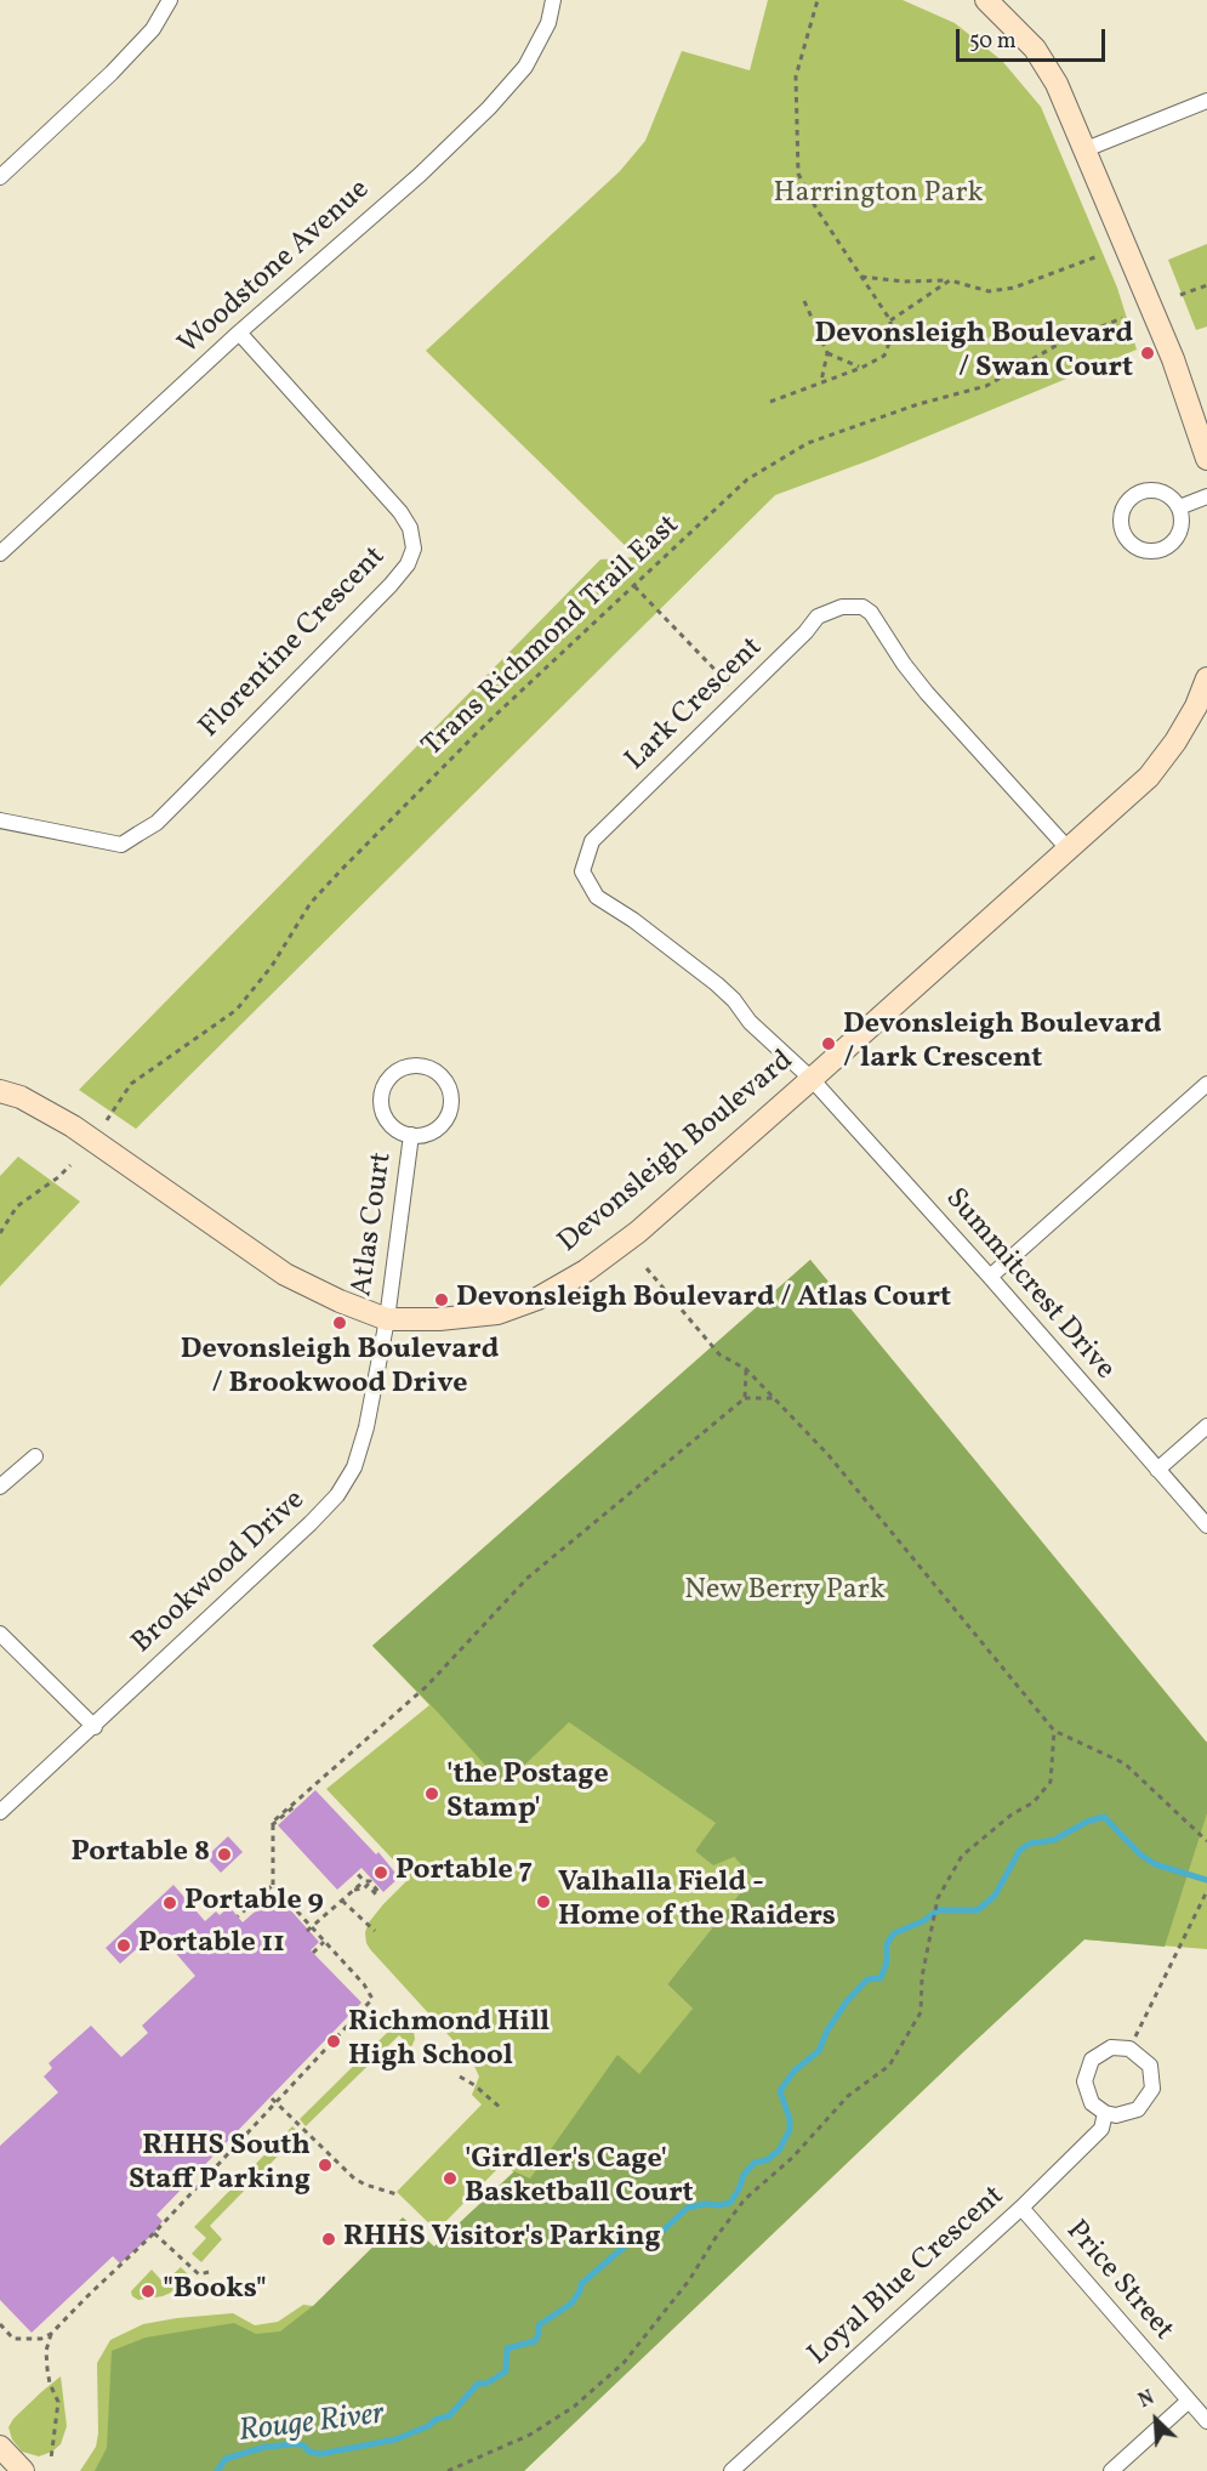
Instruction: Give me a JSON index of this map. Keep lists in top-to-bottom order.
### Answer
{
  "streets": {
    "street": [
      "Woodstone Avenue",
      "Florentine Crescent",
      "Lark Crescent",
      "Devonsleigh Boulevard",
      "Atlas Court",
      "Summitcrest Drive",
      "Brookwood Drive",
      "Loyal Blue Crescent",
      "Price Street"
    ],
    "path": ["Trans Richmond Trail East"]
  },
  "crossings": [
    ["Woodstone Avenue", "Florentine Crescent"],
    ["Lark Crescent", "Devonsleigh Boulevard"],
    ["Lark Crescent", "Summitcrest Drive"],
    ["Devonsleigh Boulevard", "Atlas Court"],
    ["Devonsleigh Boulevard", "Summitcrest Drive"],
    ["Devonsleigh Boulevard", "Brookwood Drive"],
    ["Atlas Court", "Brookwood Drive"],
    ["Loyal Blue Crescent", "Price Street"]
  ],
  "water": ["Rouge River"],
  "parks": ["Harrington Park", "New Berry Park"],
  "places": [
    "Devonsleigh Boulevard / Swan Court",
    "Devonsleigh Boulevard / lark Crescent",
    "Devonsleigh Boulevard / Atlas Court",
    "Devonsleigh Boulevard / Brookwood Drive",
    "'the Postage Stamp'",
    "Portable 8",
    "Portable 7",
    "Valhalla Field - Home of the Raiders",
    "Portable 9",
    "Portable 11",
    "Richmond Hill High School",
    "RHHS South Staff Parking",
    "'Girdler's Cage' Basketball Court",
    "RHHS Visitor's Parking",
    "\"Books\""
  ],
  "scale_bar": "50 m",
  "north": "top left"
}
